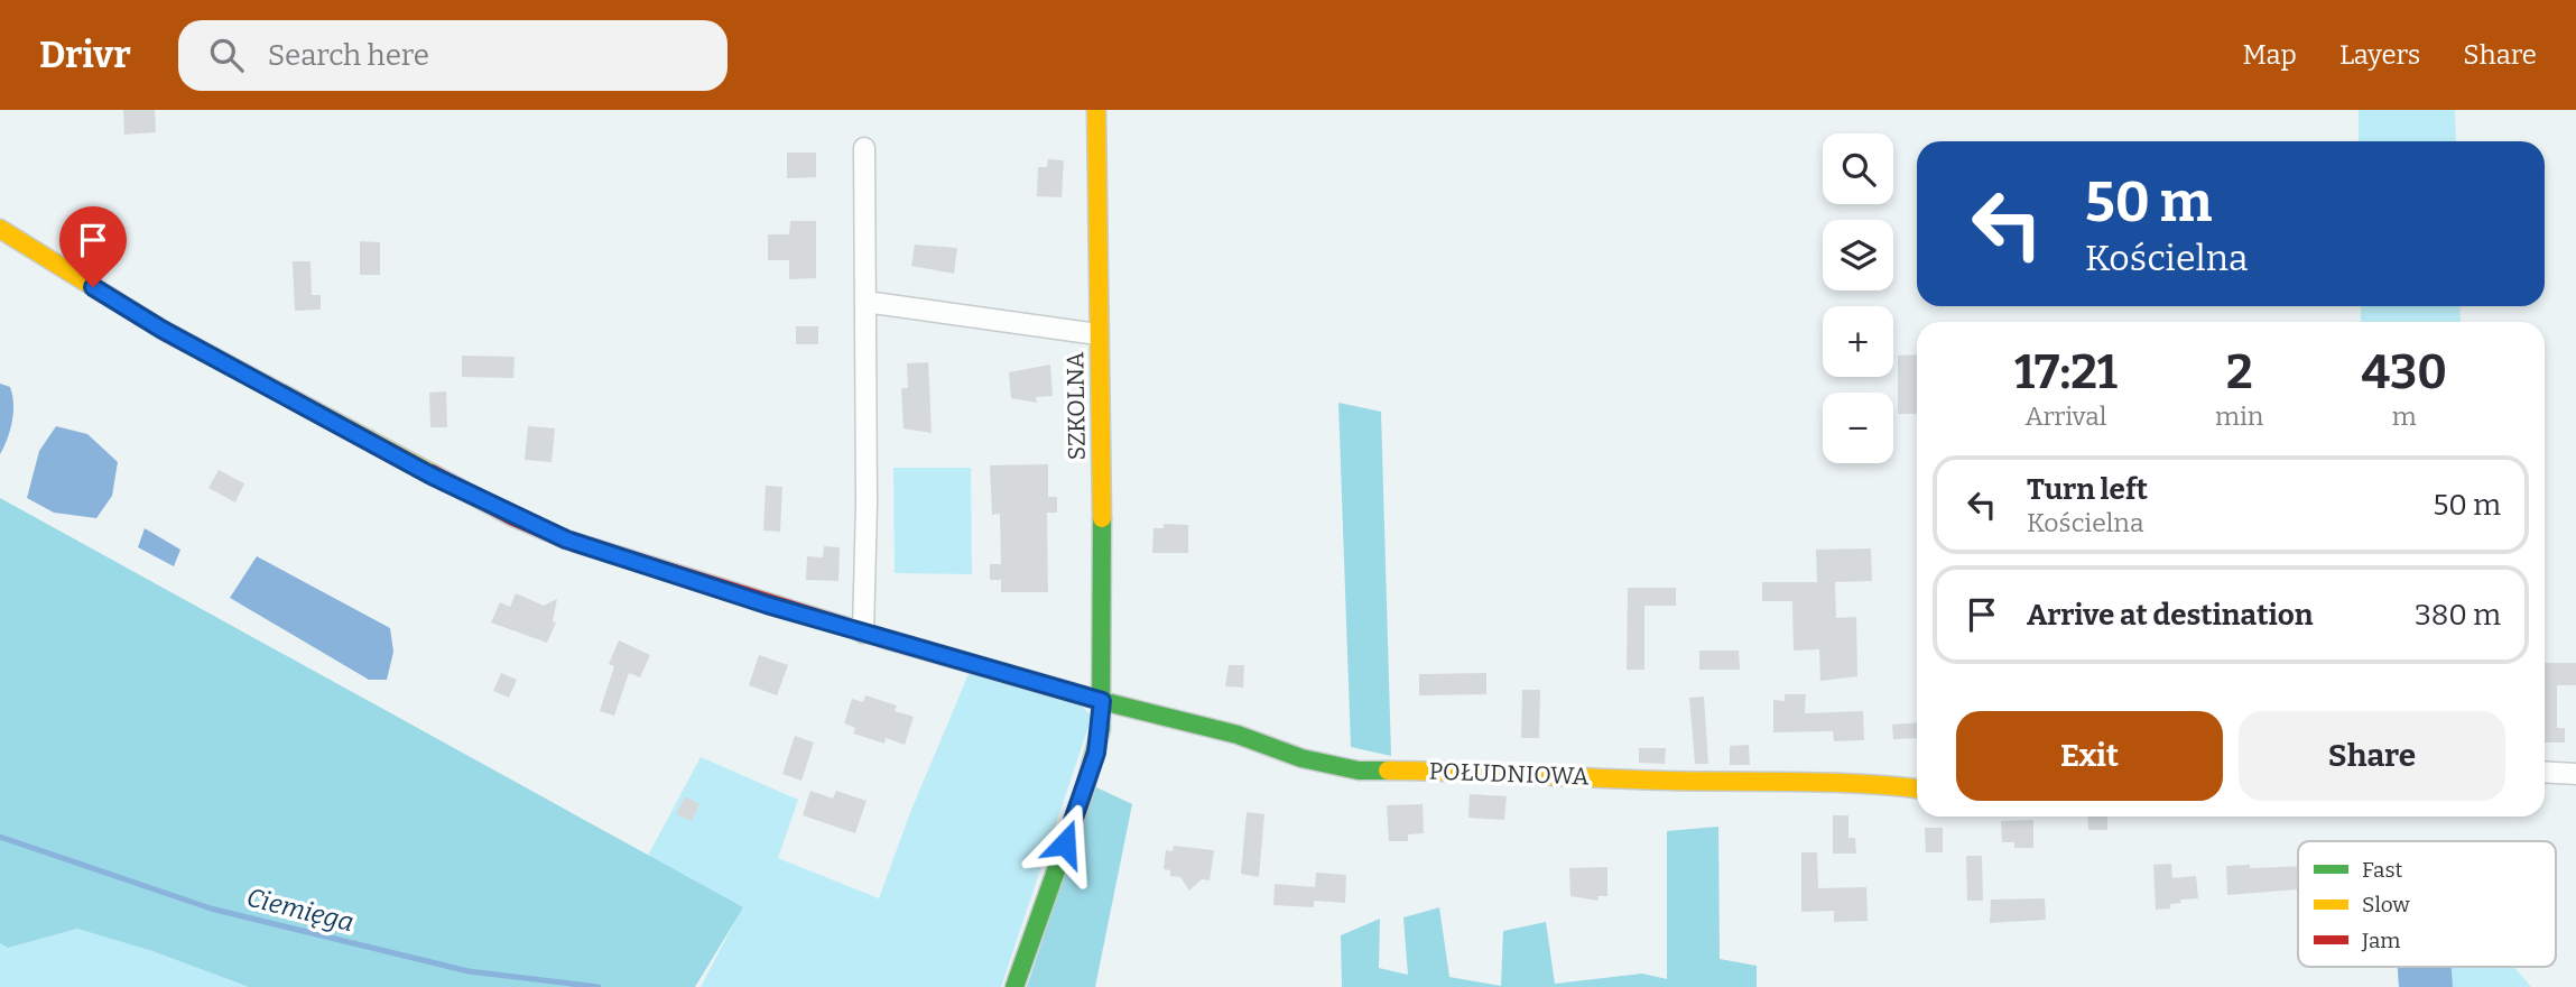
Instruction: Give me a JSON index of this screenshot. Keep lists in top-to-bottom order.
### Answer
{
  "streets": {
    "street": ["SZKOLNA", "POŁUDNIOWA"]
  },
  "crossings": [
    ["SZKOLNA", "POŁUDNIOWA"]
  ],
  "water": ["Ciemięga"],
  "legend": ["Fast", "Slow", "Jam"],
  "page": {
    "header": "Drivr",
    "search": "Search here",
    "nav": ["Map", "Layers", "Share"],
    "map_buttons": ["+", "−"],
    "turn": ["50 m", "Kościelna"],
    "eta": [
      "17:21",
      "Arrival",
      "2",
      "min",
      "430",
      "m"
    ],
    "list": [
      {
        "name": "Turn left",
        "note": "Kościelna",
        "value": "50 m"
      },
      {
        "name": "Arrive at destination",
        "value": "380 m"
      }
    ],
    "buttons": ["Exit", "Share"]
  }
}
